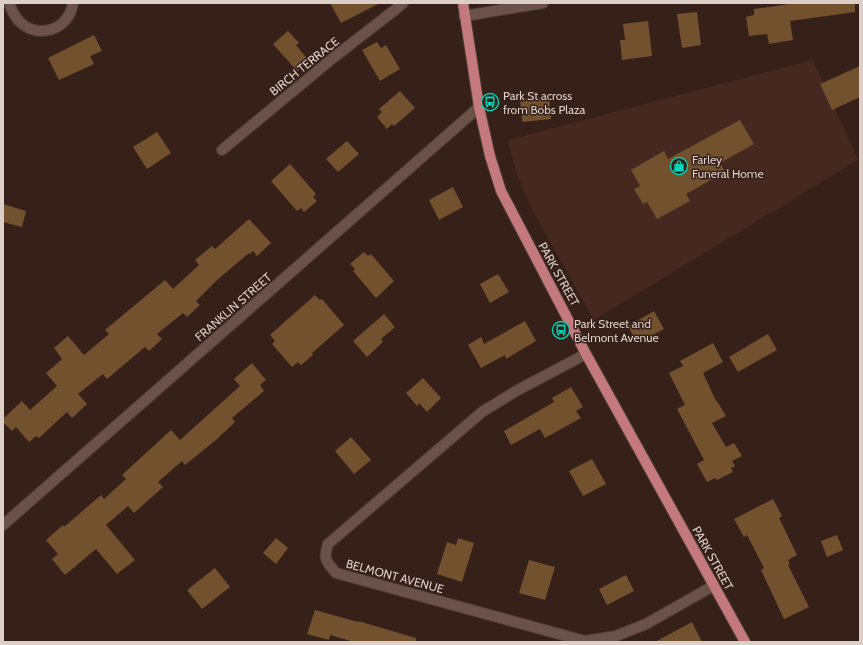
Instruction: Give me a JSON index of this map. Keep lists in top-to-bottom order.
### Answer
{
  "streets": {
    "main road": ["PARK STREET"],
    "street": ["BIRCH TERRACE", "FRANKLIN STREET", "BELMONT AVENUE"]
  },
  "crossings": [
    ["PARK STREET", "FRANKLIN STREET"],
    ["PARK STREET", "BELMONT AVENUE"]
  ],
  "places": {
    "bus stop": ["Park St across from Bobs Plaza", "Park Street and Belmont Avenue"],
    "shop": ["Farley Funeral Home"]
  }
}
